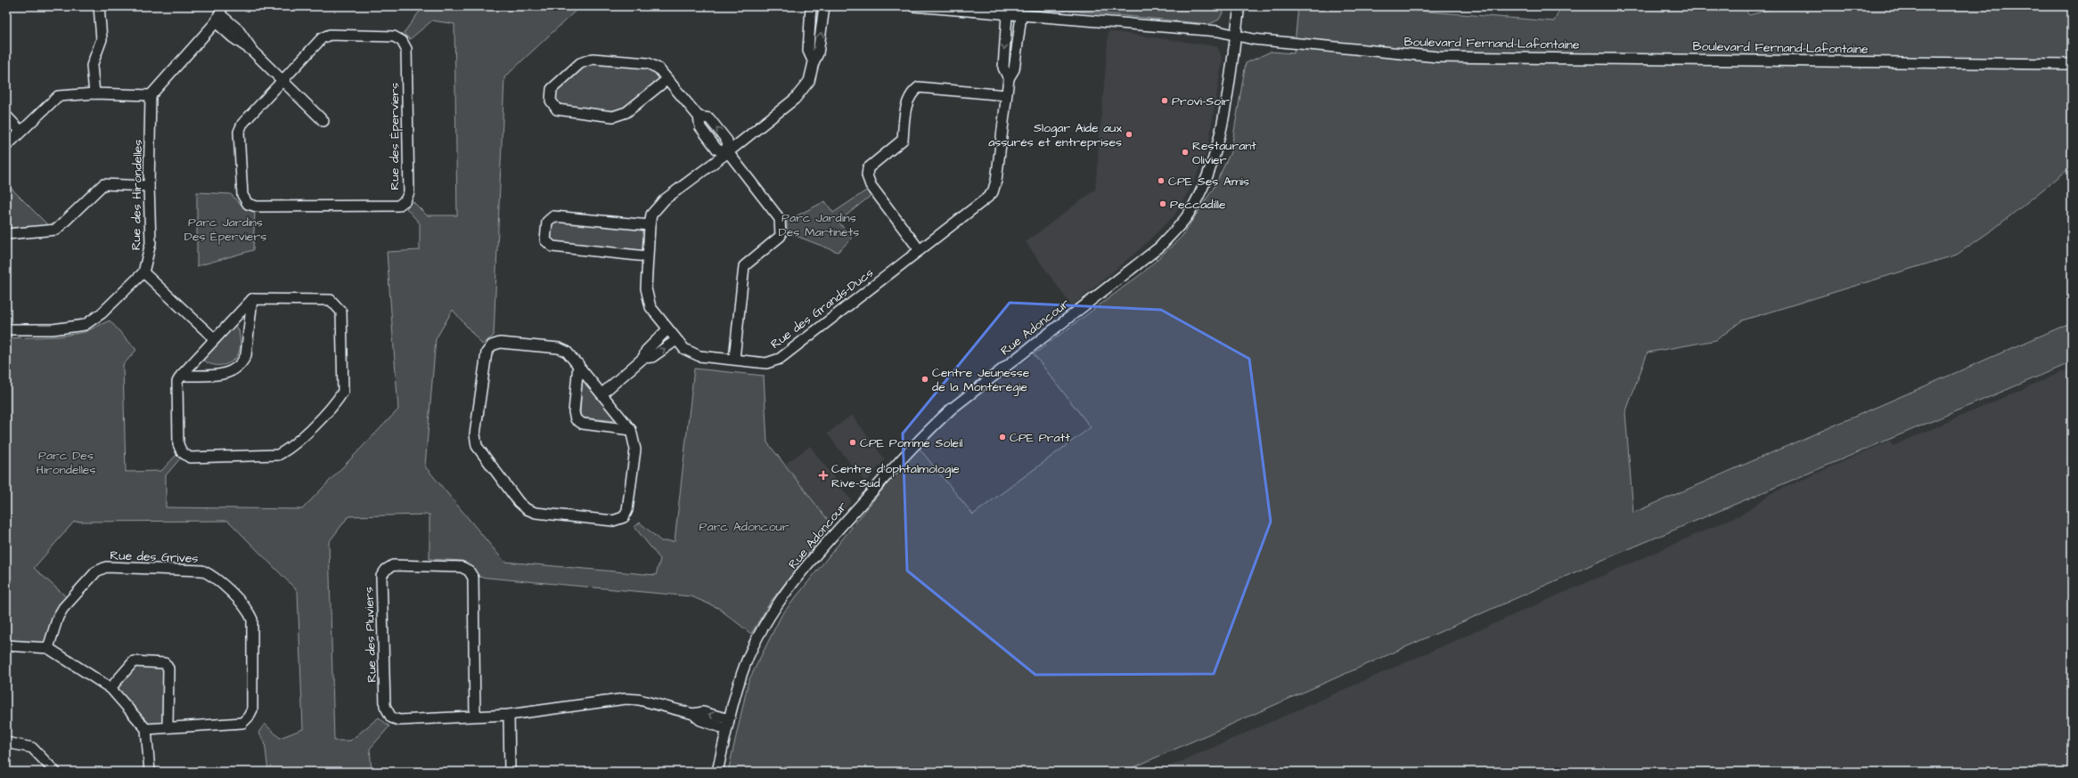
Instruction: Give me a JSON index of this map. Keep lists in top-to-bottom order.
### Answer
{
  "streets": {
    "street": [
      "Boulevard Fernand-Lafontaine",
      "Rue des Éperviers",
      "Rue des Hirondelles",
      "Rue des Grands-Ducs",
      "Rue Adoncour",
      "Rue des Grives",
      "Rue des Pluviers"
    ]
  },
  "crossings": [
    ["Boulevard Fernand-Lafontaine", "Rue des Grands-Ducs"],
    ["Boulevard Fernand-Lafontaine", "Rue Adoncour"],
    ["Rue Adoncour", "Rue des Pluviers"]
  ],
  "parks": [
    "Parc Jardins Des Martinets",
    "Parc Jardins Des Éperviers",
    "Parc Des Hirondelles",
    "Parc Adoncour"
  ],
  "places": {
    "other": [
      "Provi-Soir",
      "Slogar Aide aux assurés et entreprises",
      "Restaurant Olivier",
      "CPE Ses Amis",
      "Peccadille",
      "Centre Jeunesse de la Montérégie",
      "CPE Pratt",
      "CPE Pomme Soleil"
    ],
    "health": ["Centre d'ophtalmologie Rive-Sud"]
  }
}
